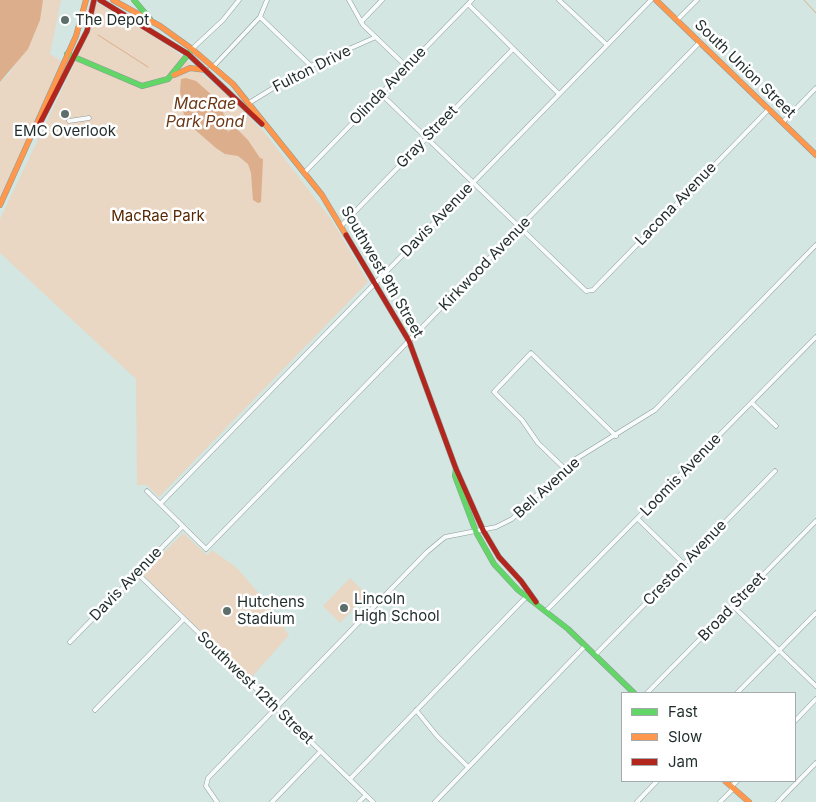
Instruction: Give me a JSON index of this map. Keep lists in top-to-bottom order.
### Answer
{
  "streets": {
    "main road": ["South Union Street", "Southwest 9th Street"],
    "street": [
      "Fulton Drive",
      "Olinda Avenue",
      "Gray Street",
      "Lacona Avenue",
      "Davis Avenue",
      "Kirkwood Avenue",
      "Loomis Avenue",
      "Bell Avenue",
      "Creston Avenue",
      "Broad Street",
      "Southwest 12th Street"
    ]
  },
  "crossings": [
    ["Fulton Drive", "Southwest 9th Street"],
    ["South Union Street", "Lacona Avenue"],
    ["South Union Street", "Kirkwood Avenue"],
    ["Olinda Avenue", "Southwest 9th Street"],
    ["Gray Street", "Southwest 9th Street"],
    ["Lacona Avenue", "Kirkwood Avenue"],
    ["Davis Avenue", "Kirkwood Avenue"],
    ["Davis Avenue", "Southwest 9th Street"],
    ["Davis Avenue", "Southwest 12th Street"],
    ["Kirkwood Avenue", "Southwest 9th Street"],
    ["Southwest 9th Street", "Loomis Avenue"],
    ["Southwest 9th Street", "Bell Avenue"],
    ["Southwest 9th Street", "Creston Avenue"],
    ["Bell Avenue", "Southwest 12th Street"]
  ],
  "water": ["MacRae Park Pond"],
  "parks": ["MacRae Park"],
  "places": [
    "The Depot",
    "EMC Overlook",
    "Lincoln High School",
    "Hutchens Stadium"
  ],
  "legend": ["Fast", "Slow", "Jam"]
}
